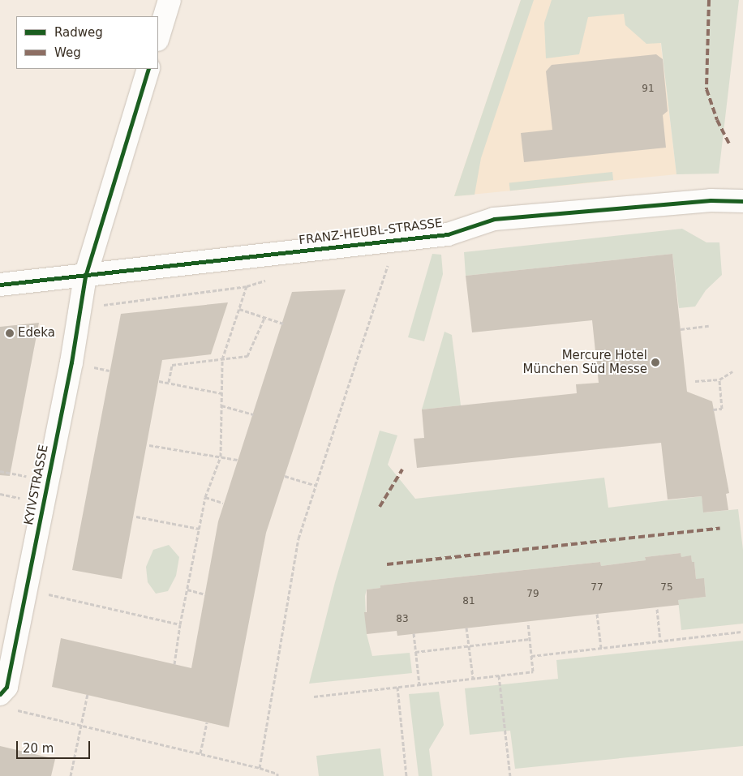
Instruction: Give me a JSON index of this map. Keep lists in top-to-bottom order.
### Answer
{
  "streets": {
    "street": ["FRANZ-HEUBL-STRASSE", "KYIVSTRASSE"]
  },
  "crossings": [
    ["FRANZ-HEUBL-STRASSE", "KYIVSTRASSE"]
  ],
  "places": ["Edeka", "Mercure Hotel München Süd Messe"],
  "house_numbers": [
    "91",
    "77",
    "75",
    "79",
    "81",
    "83"
  ],
  "legend": ["Radweg", "Weg"],
  "scale_bar": "20 m"
}
